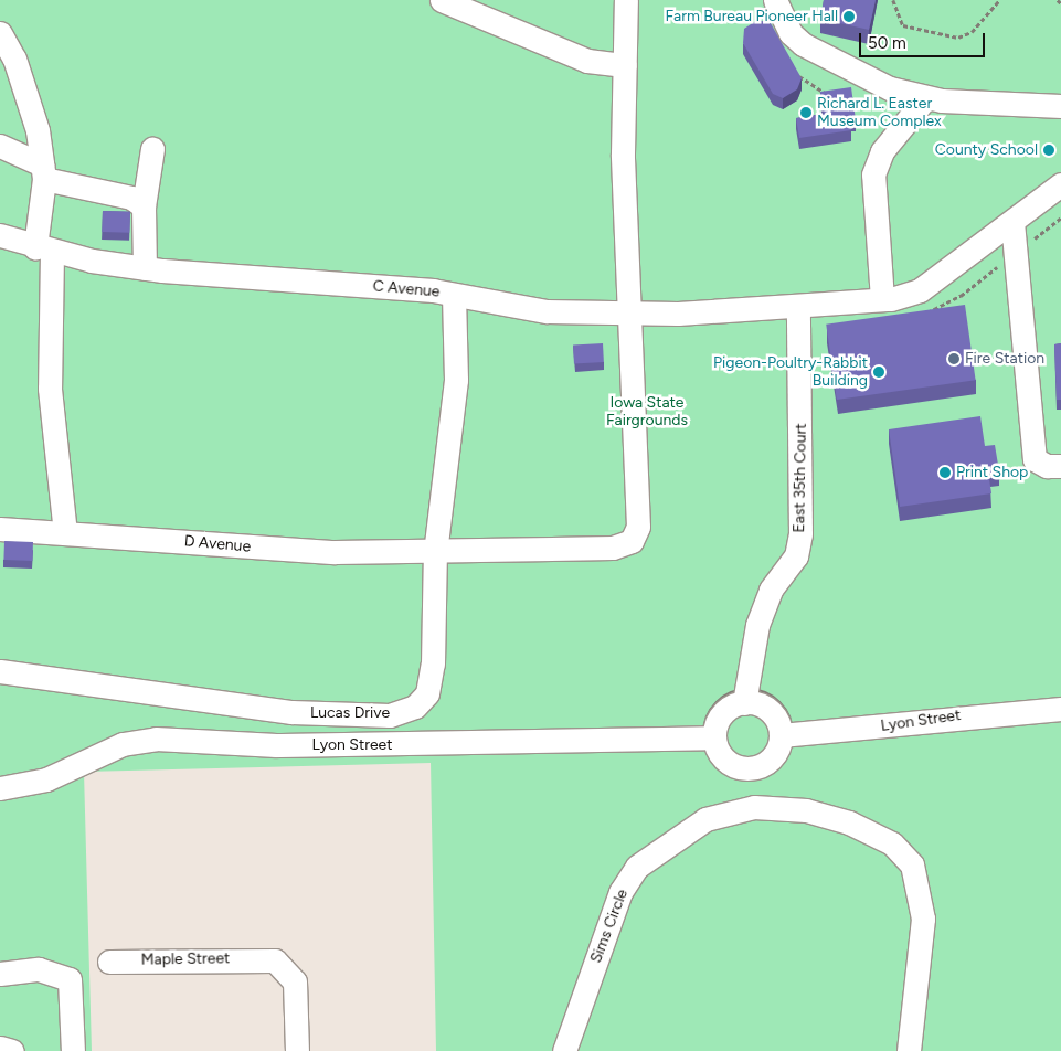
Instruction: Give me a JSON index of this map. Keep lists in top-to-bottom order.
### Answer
{
  "streets": {
    "street": [
      "C Avenue",
      "East 35th Court",
      "D Avenue",
      "Lucas Drive",
      "Lyon Street",
      "Sims Circle",
      "Maple Street"
    ]
  },
  "crossings": [
    ["C Avenue", "East 35th Court"],
    ["C Avenue", "D Avenue"],
    ["C Avenue", "Lucas Drive"],
    ["East 35th Court", "Lyon Street"],
    ["D Avenue", "Lucas Drive"]
  ],
  "parks": ["Iowa State Fairgrounds"],
  "places": [
    "Farm Bureau Pioneer Hall",
    "Richard L. Easter Museum Complex",
    "County School",
    "Fire Station",
    "Pigeon-Poultry-Rabbit Building",
    "Print Shop"
  ],
  "scale_bar": "50 m"
}
